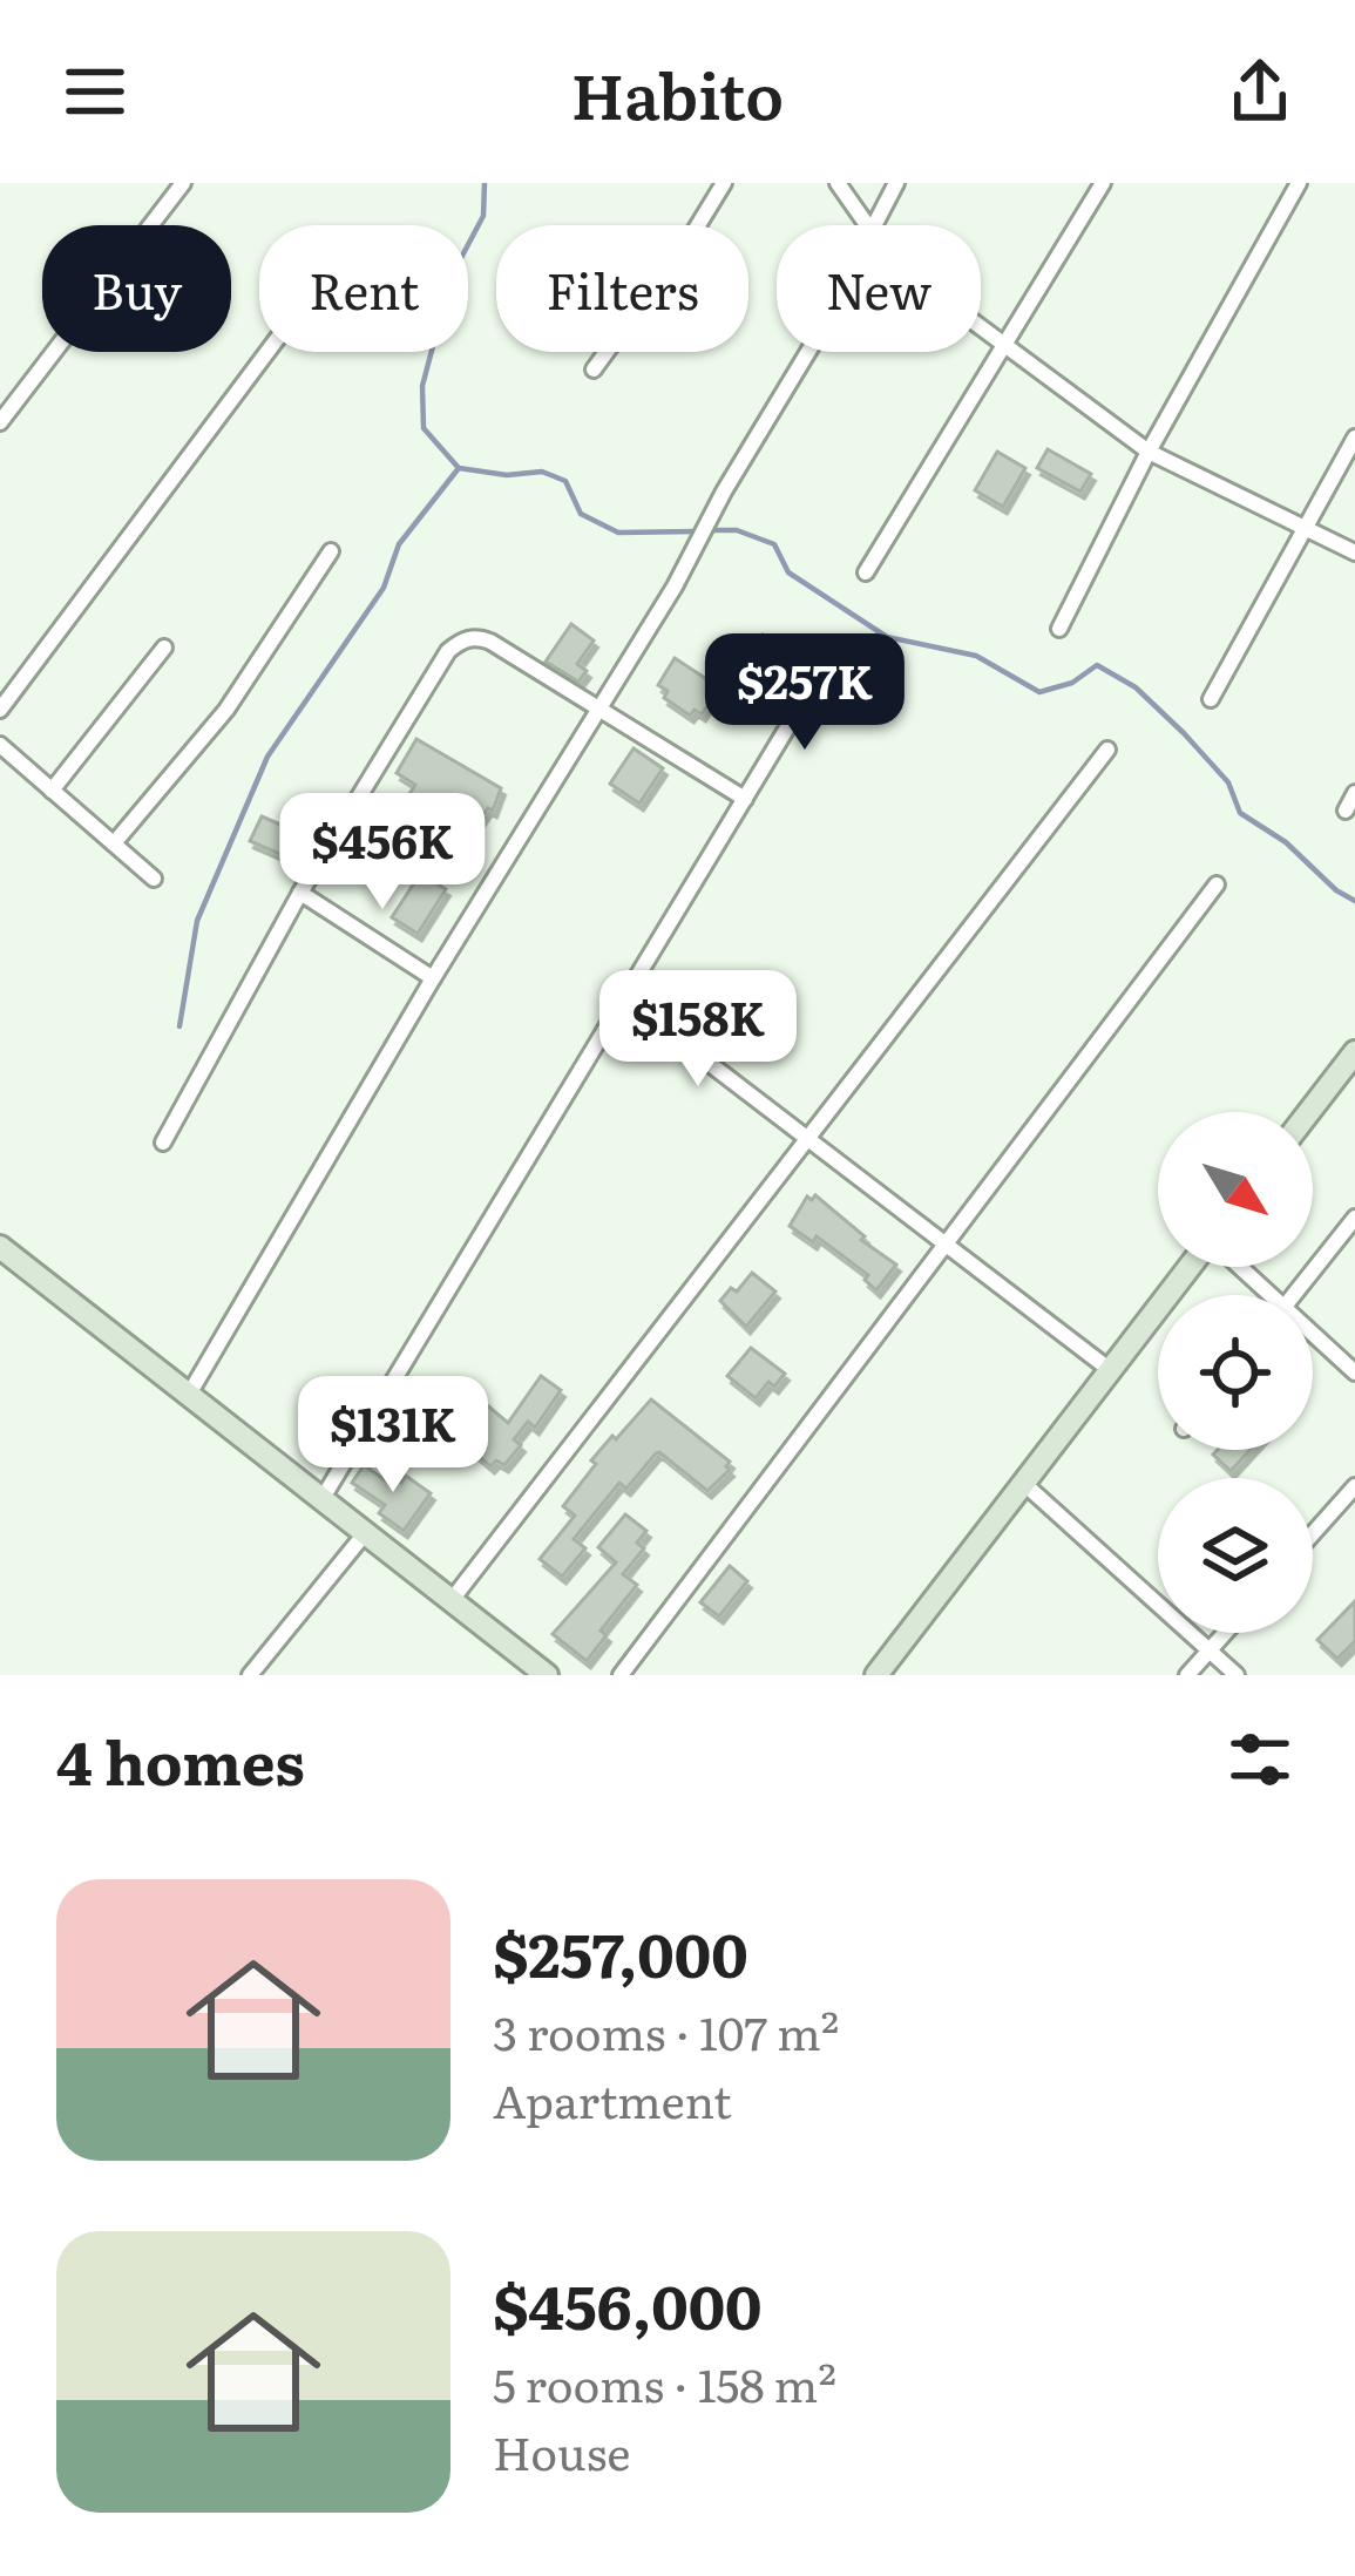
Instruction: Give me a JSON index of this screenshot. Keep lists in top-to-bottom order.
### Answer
{
  "north": "bottom right",
  "page": {
    "header": "Habito",
    "chip": [
      "Buy",
      "Rent",
      "Filters",
      "New"
    ],
    "price": [
      "$257K",
      "$456K",
      "$158K",
      "$131K"
    ],
    "heading": "4 homes",
    "list": [
      {
        "name": "$257,000",
        "note": "3 rooms · 107 m² · Apartment"
      },
      {
        "name": "$456,000",
        "note": "5 rooms · 158 m² · House"
      }
    ]
  }
}
